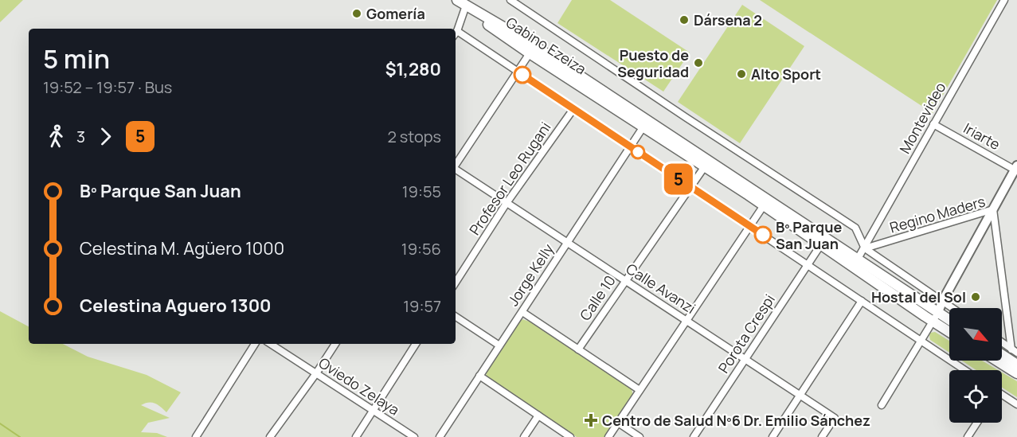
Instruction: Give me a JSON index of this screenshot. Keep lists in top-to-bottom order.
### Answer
{
  "streets": {
    "main road": ["Gabino Ezeiza"],
    "street": [
      "Montevideo",
      "Iriarte",
      "Profesor Leo Rugani",
      "Regino Maders",
      "Jorge Kelly",
      "Calle Avanzi",
      "Calle 10",
      "Porota Crespi",
      "Oviedo Zelaya"
    ]
  },
  "crossings": [
    ["Gabino Ezeiza", "Montevideo"],
    ["Gabino Ezeiza", "Jorge Kelly"],
    ["Gabino Ezeiza", "Calle 10"],
    ["Gabino Ezeiza", "Porota Crespi"],
    ["Montevideo", "Iriarte"],
    ["Montevideo", "Regino Maders"],
    ["Profesor Leo Rugani", "Calle Avanzi"],
    ["Jorge Kelly", "Calle Avanzi"],
    ["Calle Avanzi", "Calle 10"],
    ["Calle Avanzi", "Porota Crespi"]
  ],
  "places": {
    "other": [
      "Gomería",
      "Dársena 2",
      "Puesto de Seguridad",
      "Alto Sport",
      "Bº Parque San Juan",
      "Hostal del Sol"
    ],
    "health": ["Centro de Salud Nº6 Dr. Emilio Sánchez"]
  },
  "lines": ["bus line 5"],
  "north": "bottom right",
  "page": {
    "on_map": "5",
    "heading": ["5 min", "19:52 – 19:57 · Bus", "$1,280"],
    "legs": ["3", "5", "2 stops"],
    "list": [
      {
        "name": "Bº Parque San Juan",
        "value": "19:55"
      },
      {
        "name": "Celestina M. Agüero 1000",
        "value": "19:56"
      },
      {
        "name": "Celestina Aguero 1300",
        "value": "19:57"
      }
    ]
  }
}
